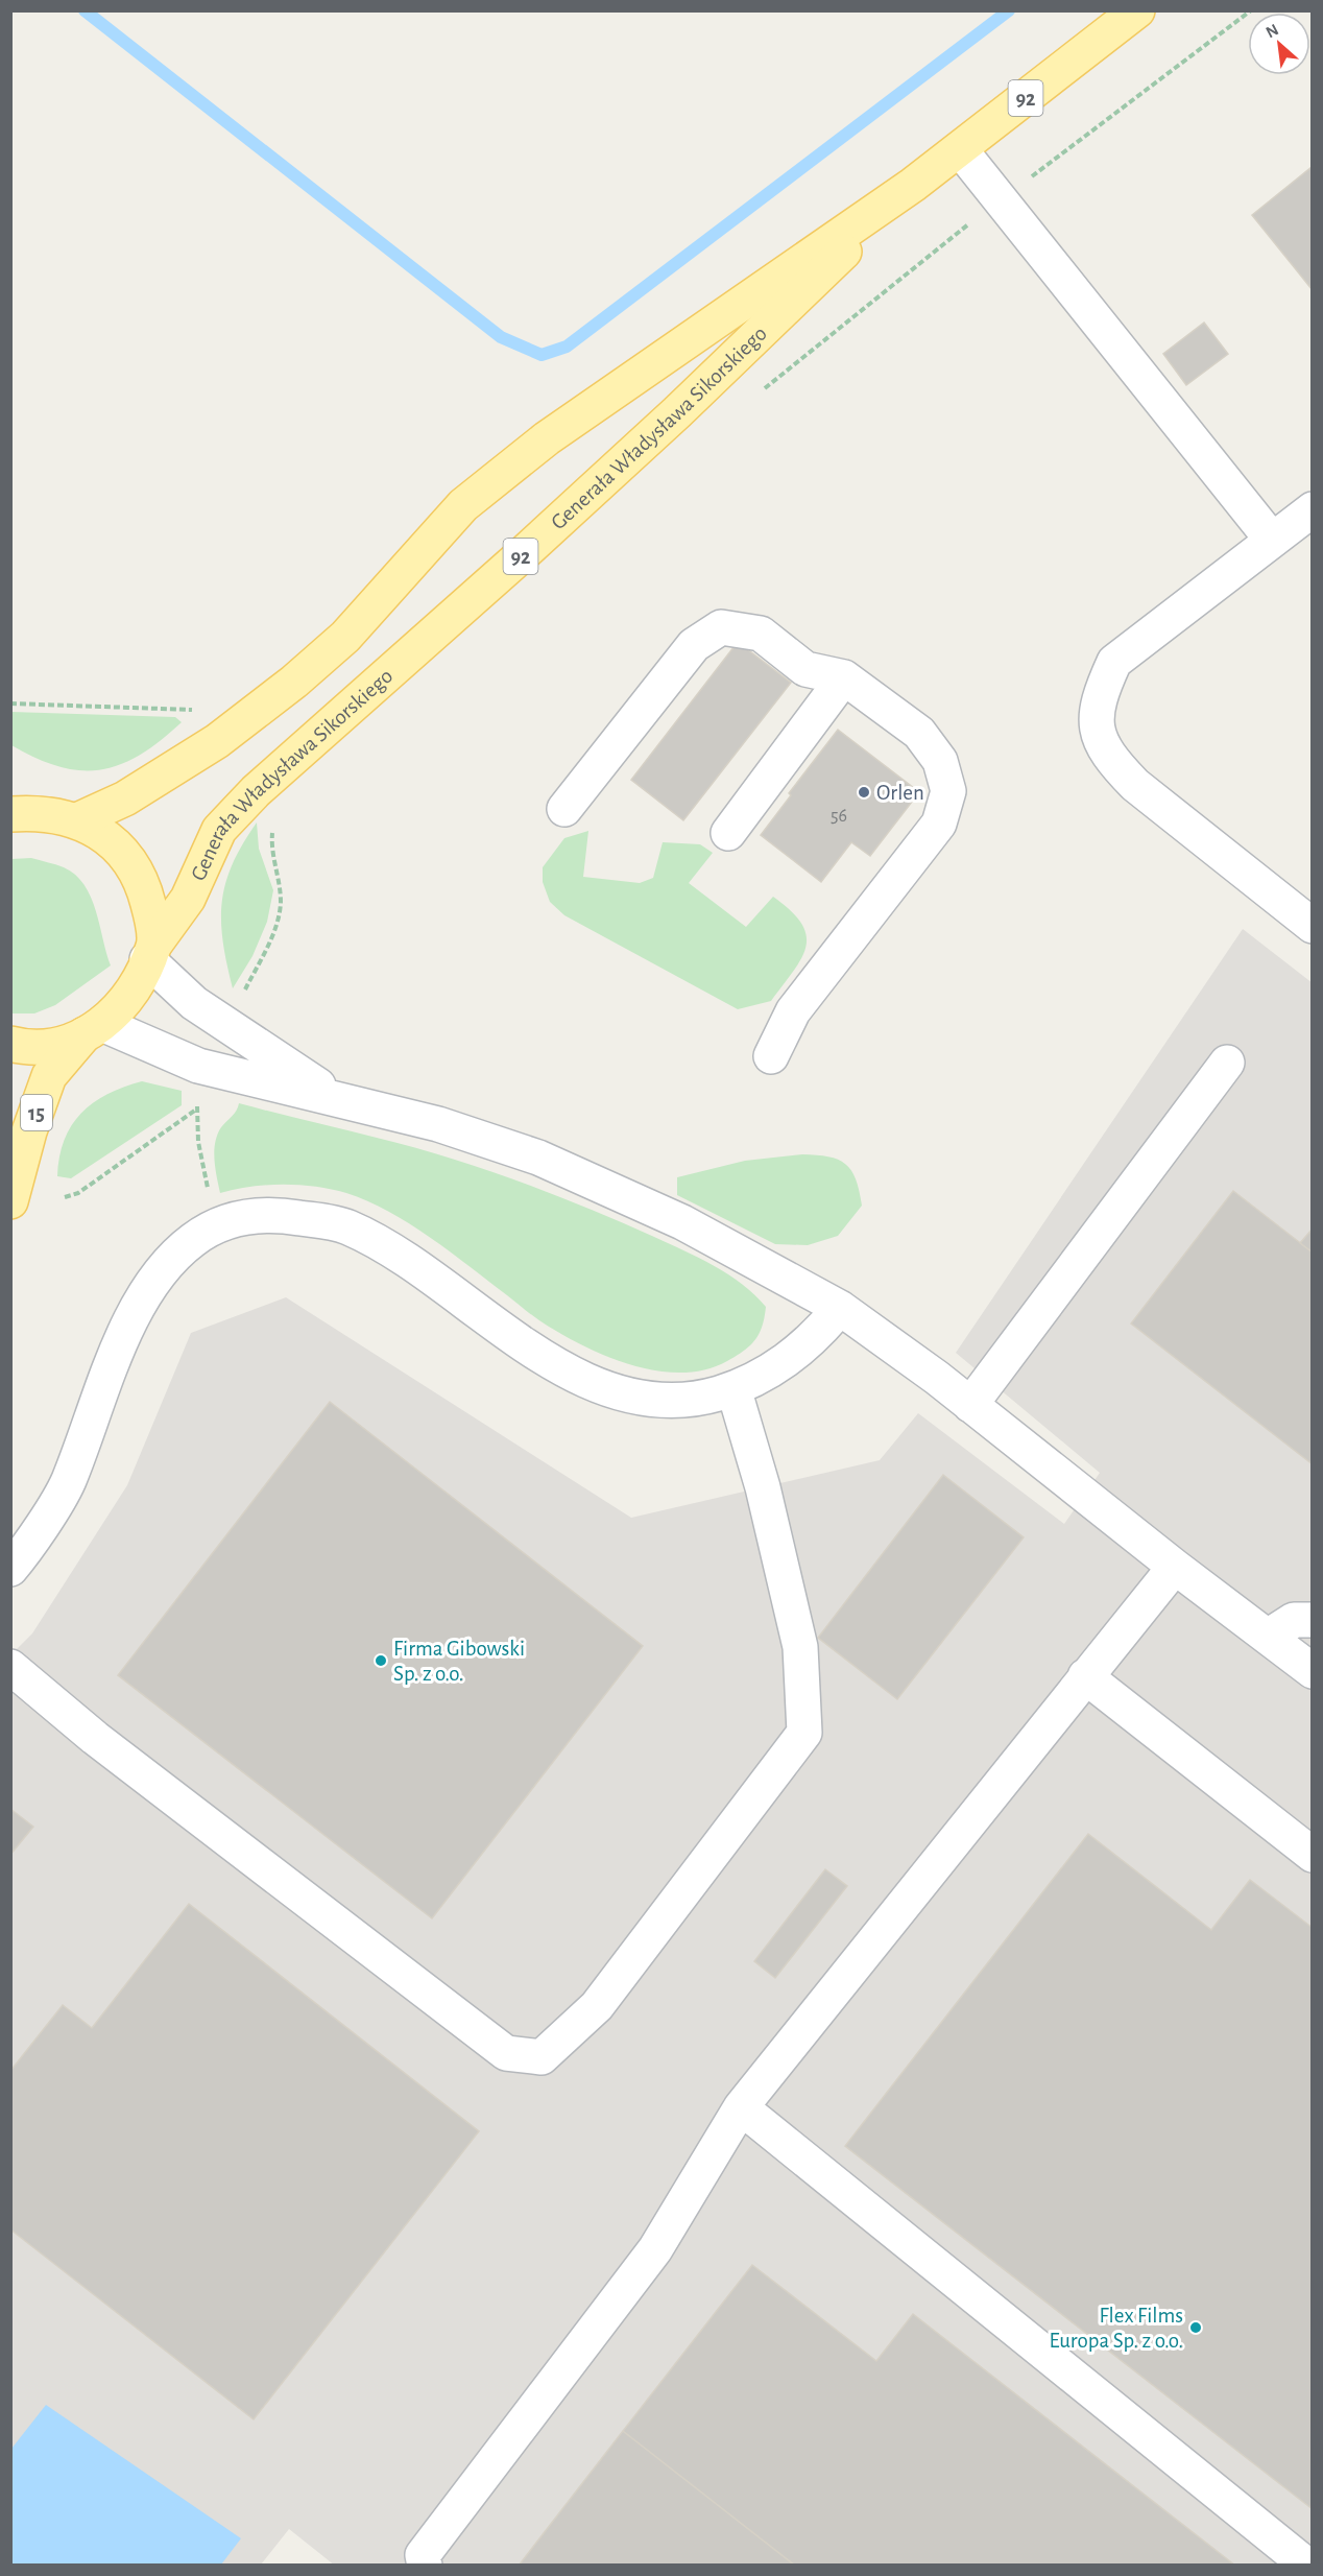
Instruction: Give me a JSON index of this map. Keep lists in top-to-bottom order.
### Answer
{
  "streets": {
    "main road": ["92", "Generała Władysława Sikorskiego", "15"]
  },
  "crossings": [
    ["Generała Władysława Sikorskiego", "15"]
  ],
  "places": ["Orlen", "Firma Gibowski Sp. z o.o.", "Flex Films Europa Sp. z o.o."],
  "house_numbers": ["56"],
  "north": "top left"
}
